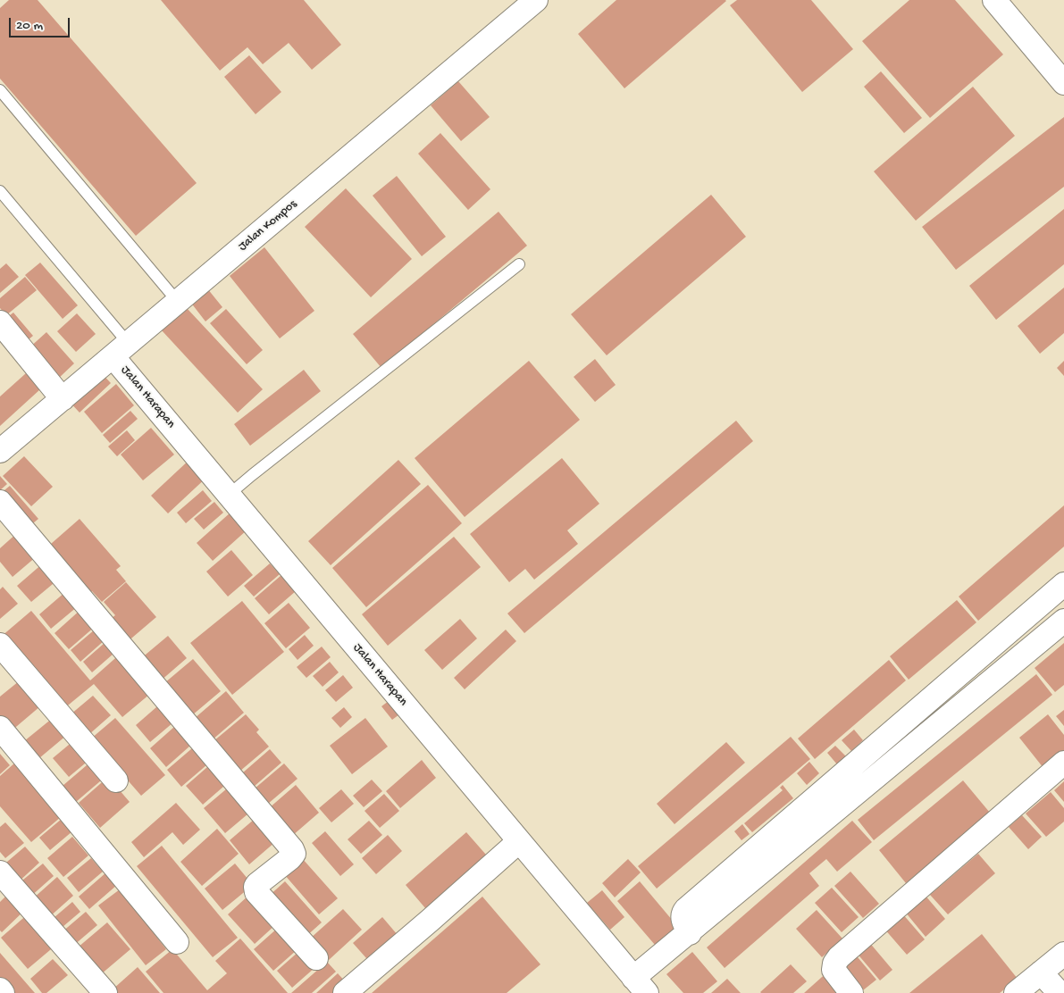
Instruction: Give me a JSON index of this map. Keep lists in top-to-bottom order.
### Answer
{
  "streets": {
    "street": ["Jalan Kompos", "Jalan Harapan"]
  },
  "crossings": [
    ["Jalan Kompos", "Jalan Harapan"]
  ],
  "scale_bar": "20 m"
}
